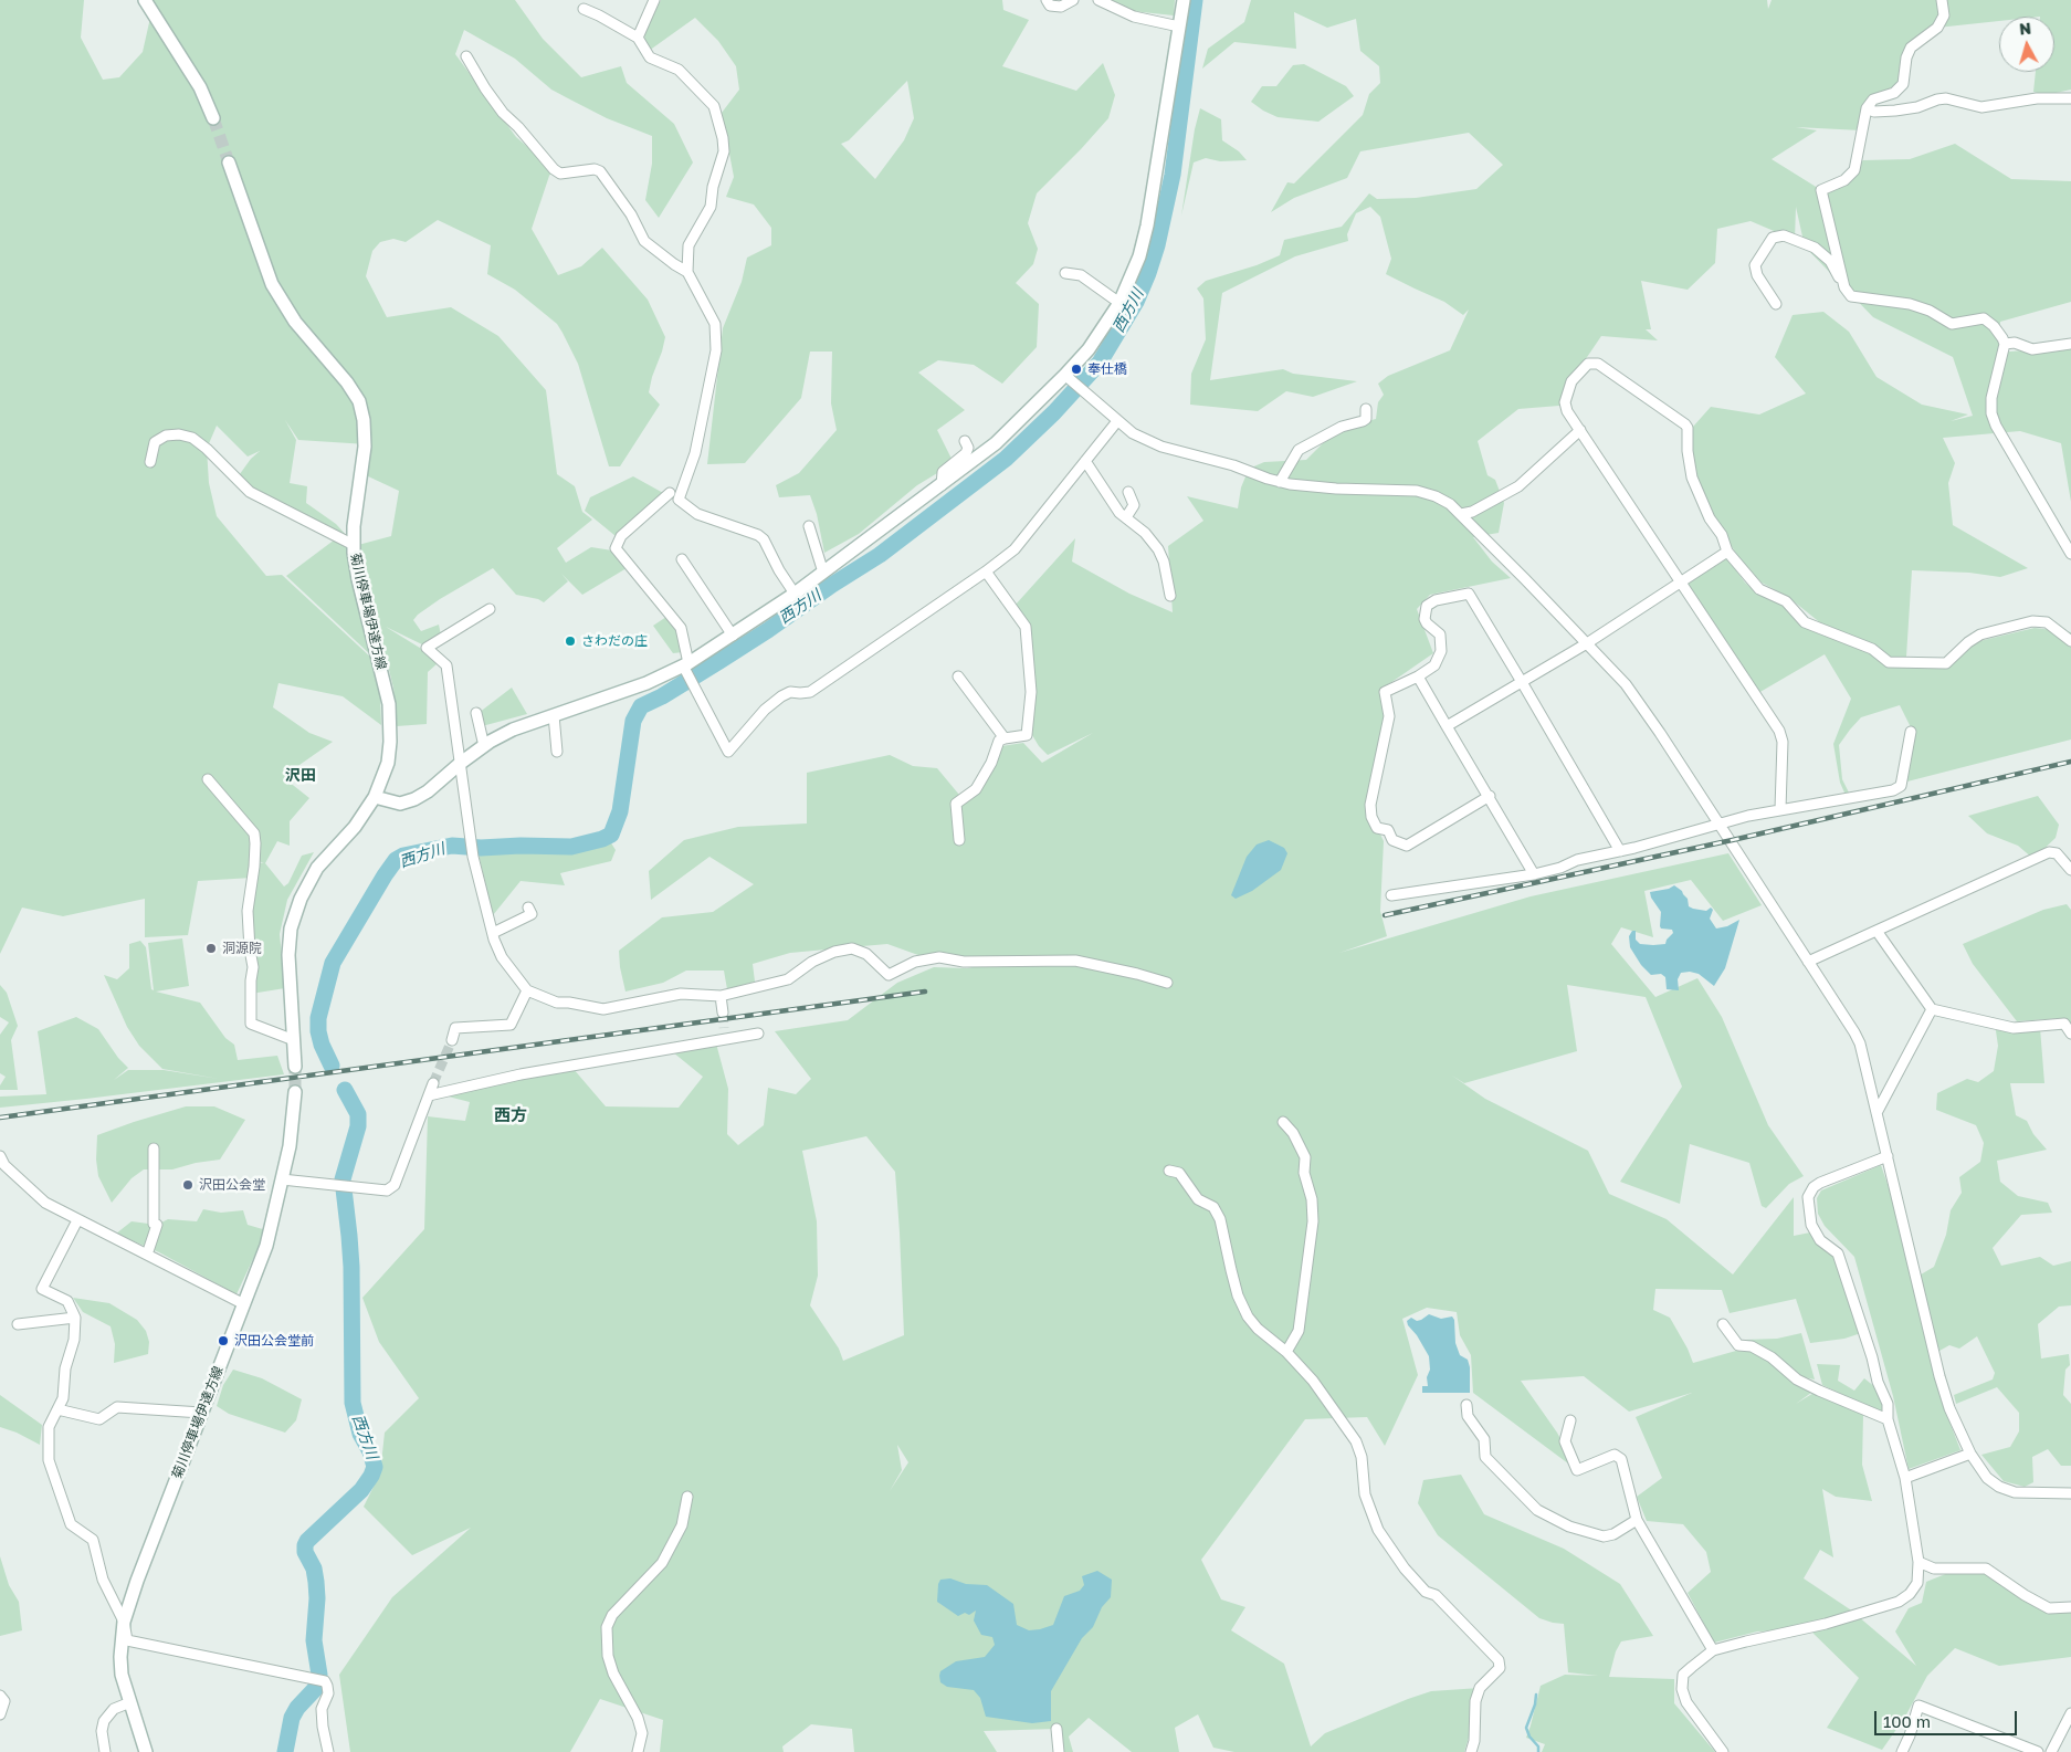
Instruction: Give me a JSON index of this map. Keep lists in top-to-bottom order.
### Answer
{
  "streets": {
    "main road": ["菊川停車場伊達方線"]
  },
  "districts": ["沢田", "西方"],
  "water": ["西方川"],
  "places": [
    "奉仕橋",
    "さわだの庄",
    "洞源院",
    "沢田公会堂",
    "沢田公会堂前"
  ],
  "scale_bar": "100 m",
  "north": "top"
}
